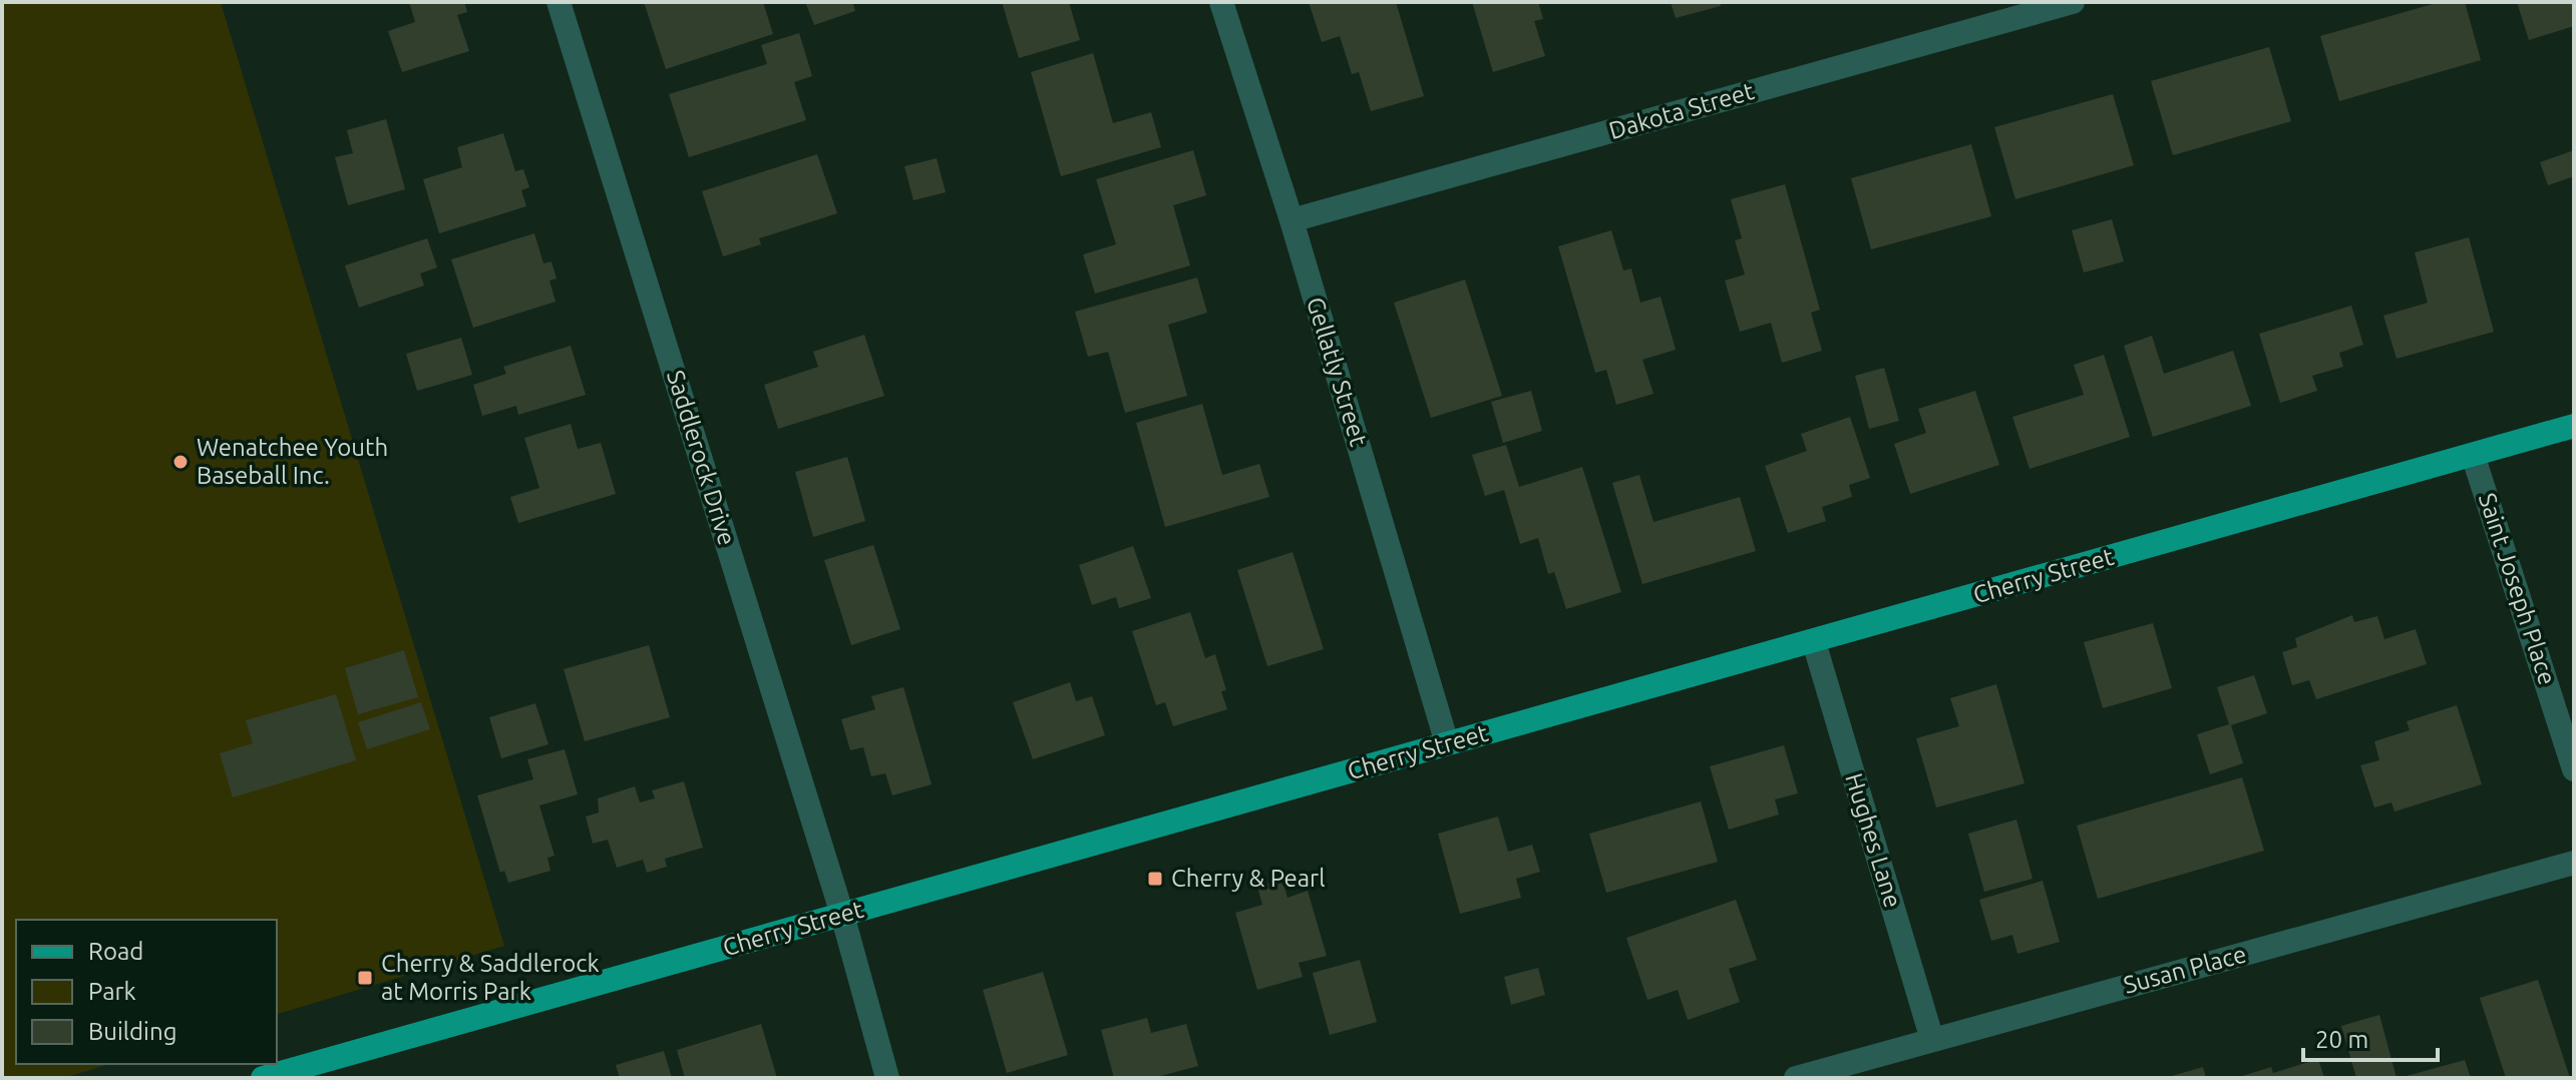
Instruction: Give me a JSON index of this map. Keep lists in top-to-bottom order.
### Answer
{
  "streets": {
    "main road": ["Cherry Street"],
    "street": [
      "Dakota Street",
      "Gellatly Street",
      "Saddlerock Drive",
      "Saint Joseph Place",
      "Hughes Lane",
      "Susan Place"
    ]
  },
  "crossings": [
    ["Dakota Street", "Gellatly Street"],
    ["Gellatly Street", "Cherry Street"],
    ["Saddlerock Drive", "Cherry Street"],
    ["Cherry Street", "Saint Joseph Place"],
    ["Cherry Street", "Hughes Lane"],
    ["Hughes Lane", "Susan Place"]
  ],
  "places": {
    "other": ["Wenatchee Youth Baseball Inc."],
    "transit": ["Cherry & Pearl", "Cherry & Saddlerock at Morris Park"]
  },
  "legend": ["Road", "Park", "Building"],
  "scale_bar": "20 m"
}
